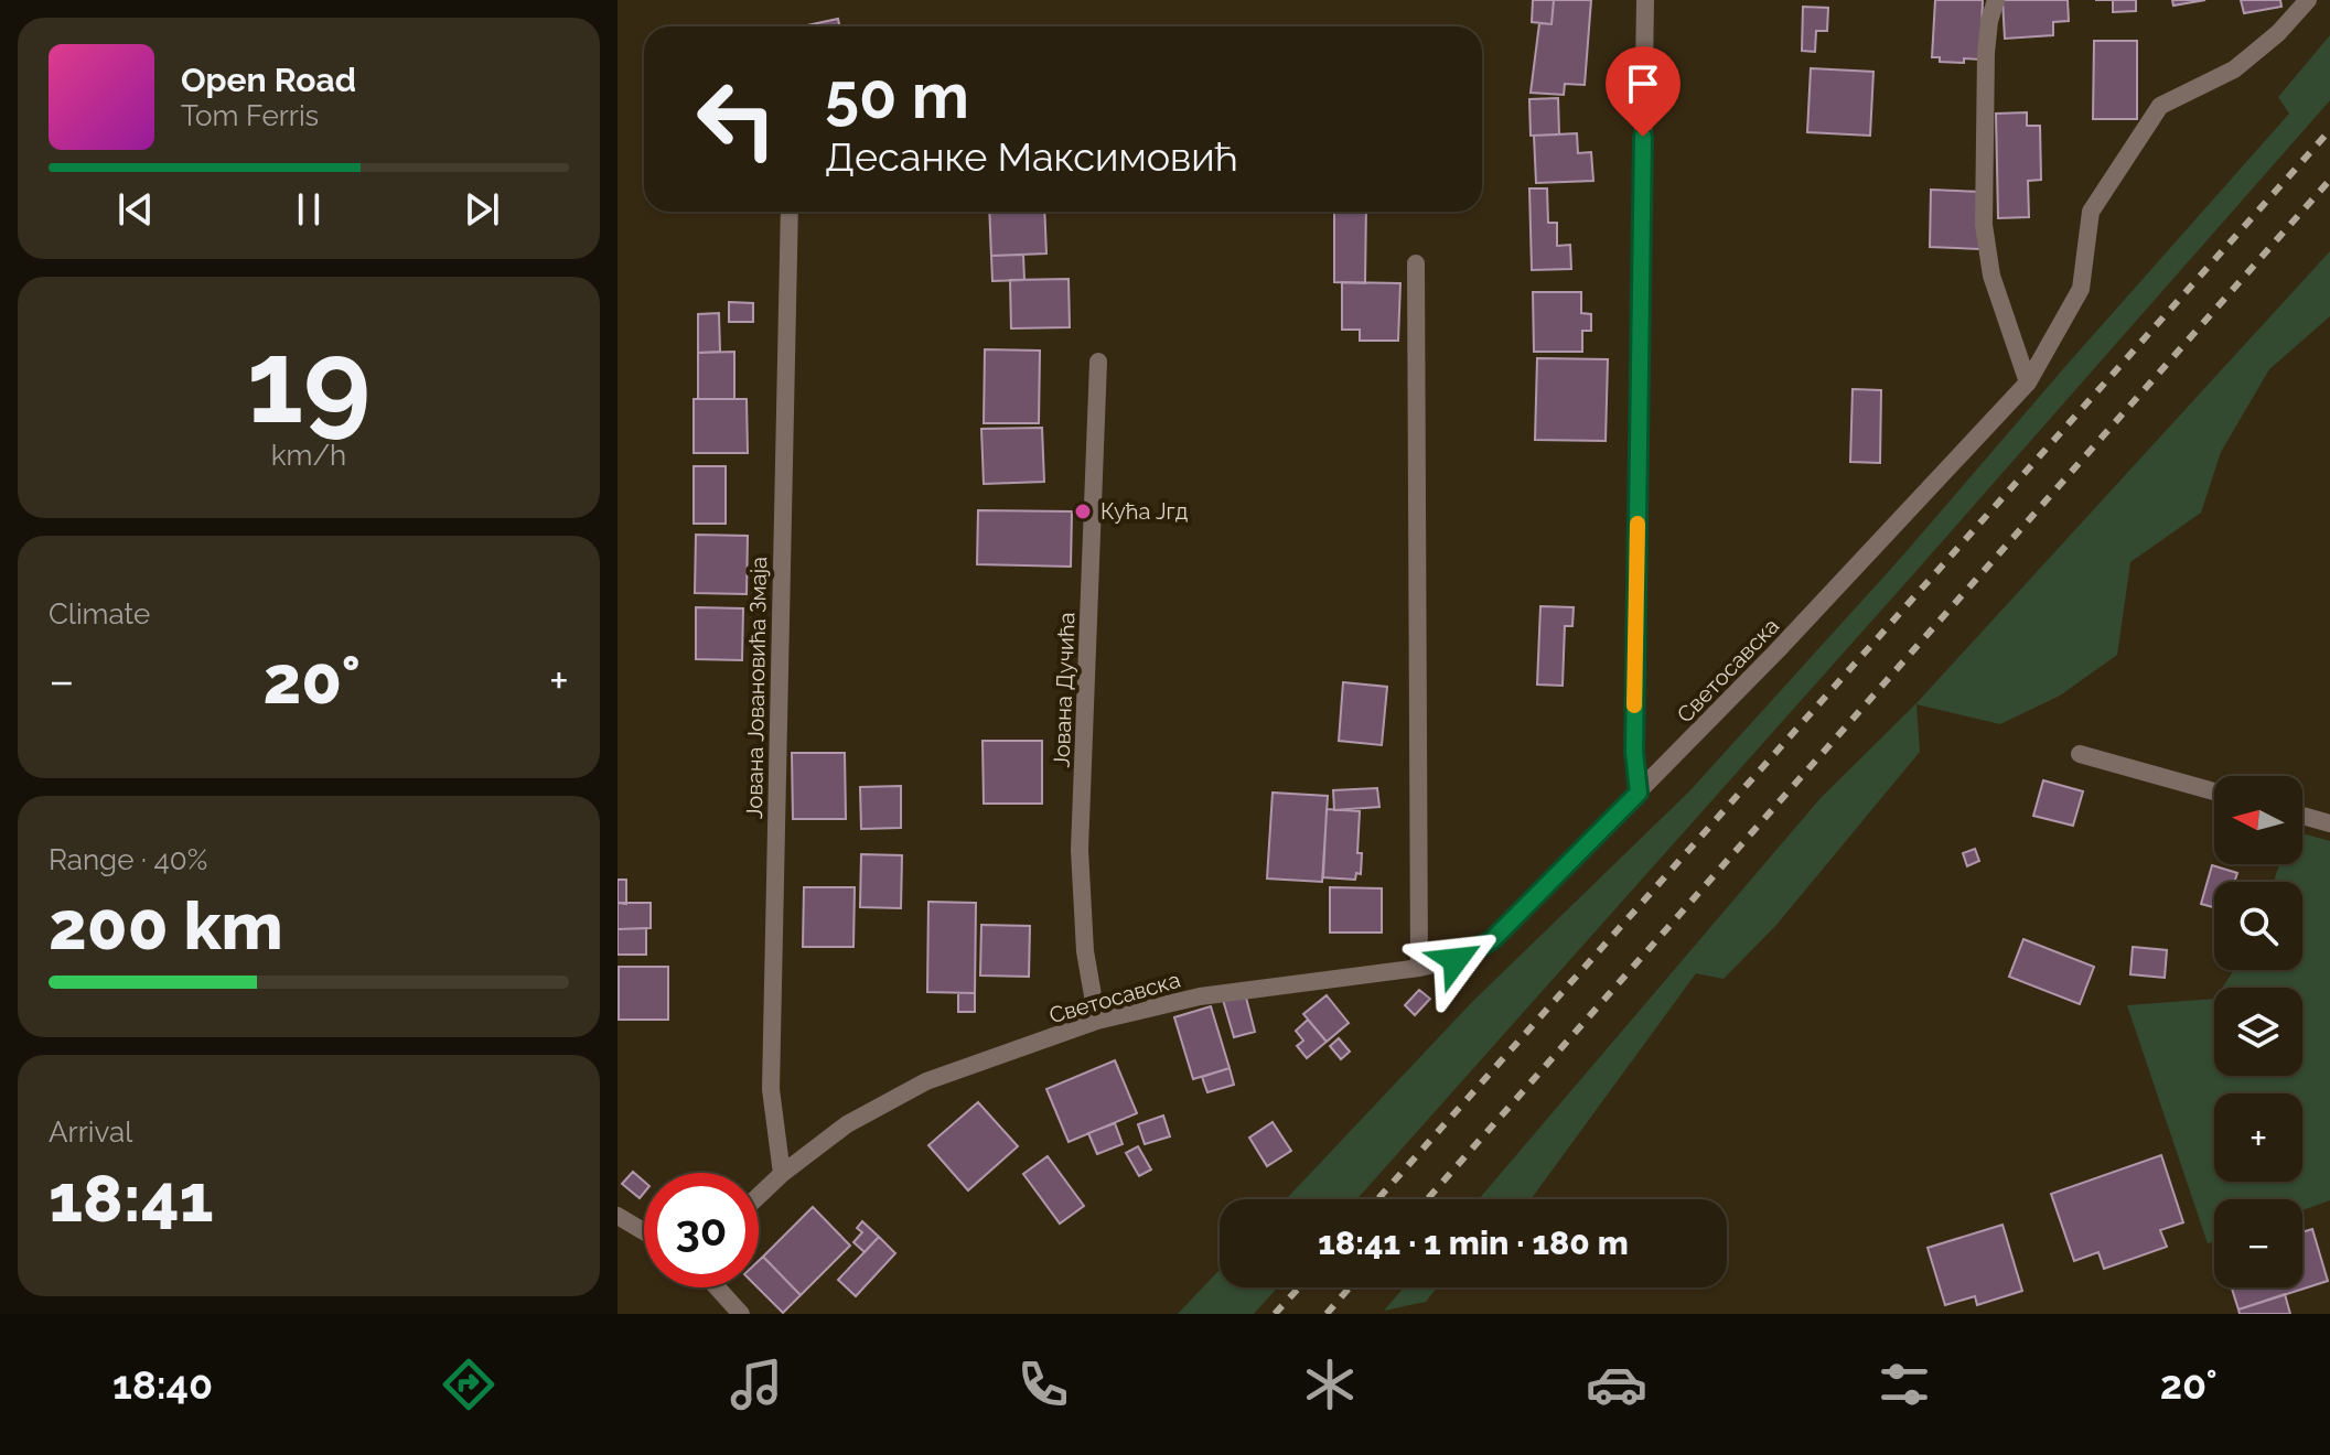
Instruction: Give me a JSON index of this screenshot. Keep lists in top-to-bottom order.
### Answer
{
  "streets": {
    "street": ["Светосавска", "Јована Јовановића Змаја", "Јована Дучића"]
  },
  "crossings": [
    ["Светосавска", "Јована Јовановића Змаја"],
    ["Светосавска", "Јована Дучића"]
  ],
  "places": ["Кућа Јгд"],
  "north": "left",
  "page": {
    "turn": ["50 m", "Десанке Максимовић"],
    "song": ["Open Road", "Tom Ferris"],
    "tile": [
      ["19", "km/h"],
      "Climate",
      ["Range · 40%", "200 km"],
      ["Arrival", "18:41"]
    ],
    "heat": ["−", "20°", "+"],
    "map_buttons": ["+", "−"],
    "limit": "30",
    "trip": "18:41 · 1 min · 180 m",
    "tabs": ["18:40", "20°"]
  }
}
